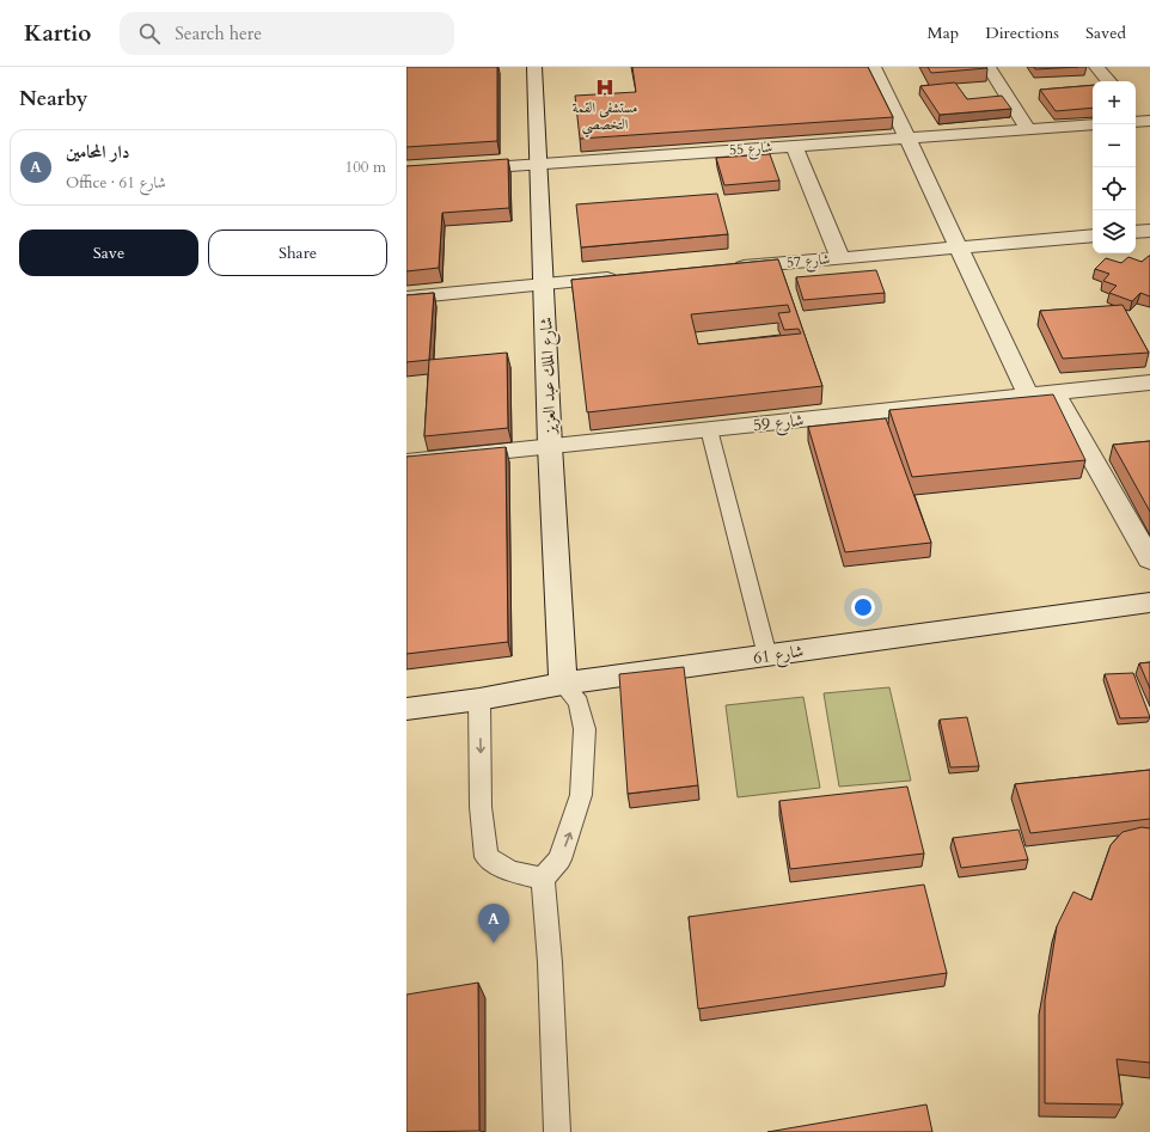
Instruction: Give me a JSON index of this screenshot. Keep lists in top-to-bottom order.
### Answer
{
  "streets": {
    "street": [
      "شارع 55",
      "شارع 57",
      "شارع الملك عبد العزيز",
      "شارع 59",
      "شارع 61"
    ]
  },
  "crossings": [
    ["شارع 55", "شارع الملك عبد العزيز"],
    ["شارع الملك عبد العزيز", "شارع 59"],
    ["شارع الملك عبد العزيز", "شارع 61"]
  ],
  "places": {
    "hospital": ["مستشفى القمة التخصصي"]
  },
  "page": {
    "header": "Kartio",
    "search": "Search here",
    "nav": ["Map", "Directions", "Saved"],
    "heading": "Nearby",
    "map_buttons": ["+", "−"],
    "list": [
      {
        "mark": "A",
        "name": "دار المحامين",
        "note": "Office · شارع 61",
        "value": "100 m"
      }
    ],
    "buttons": ["Save", "Share"],
    "pins": "A"
  }
}
